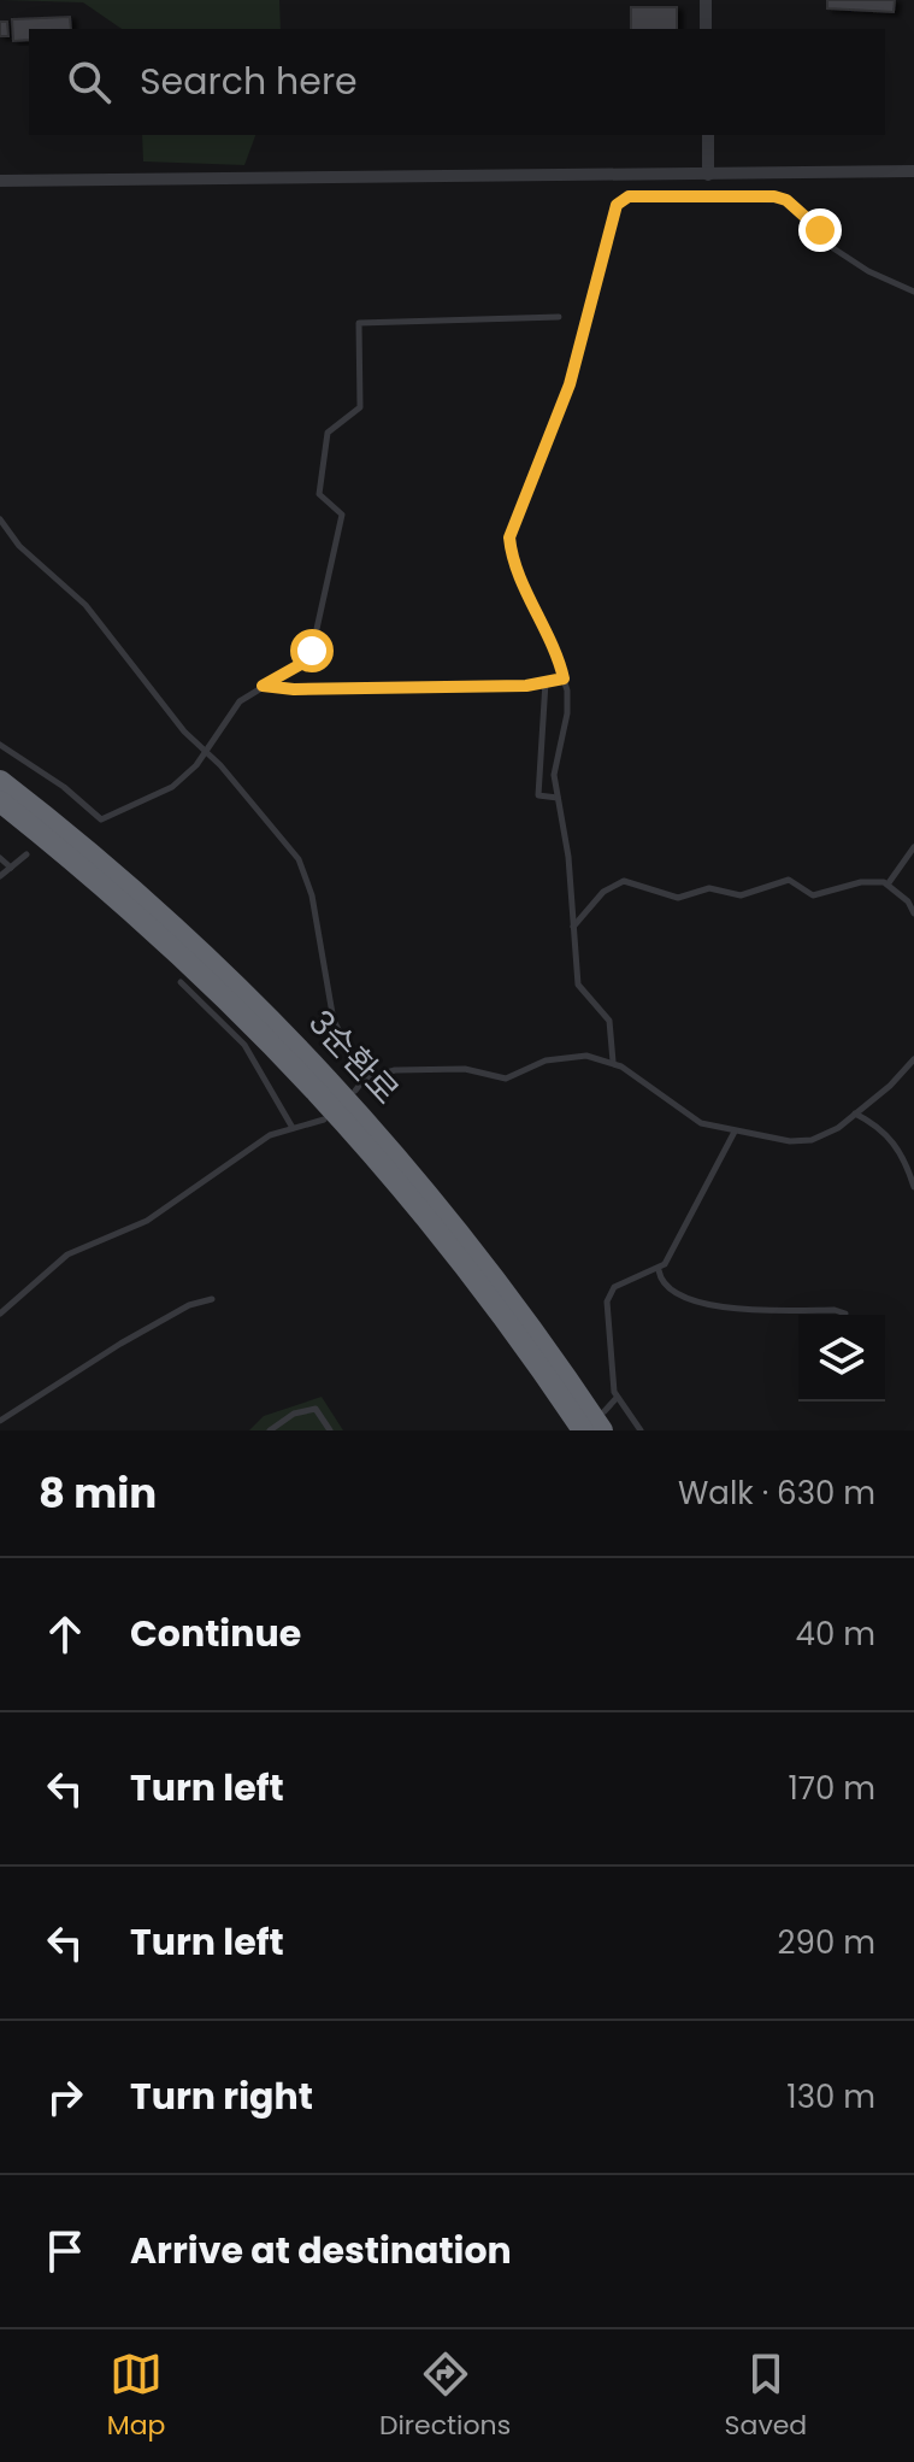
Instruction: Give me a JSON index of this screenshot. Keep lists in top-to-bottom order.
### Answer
{
  "streets": {
    "highway": ["3순환로"]
  },
  "page": {
    "search": "Search here",
    "heading": ["8 min", "Walk · 630 m"],
    "list": [
      ["Continue", "40 m"],
      ["Turn left", "170 m"],
      ["Turn left", "290 m"],
      ["Turn right", "130 m"],
      "Arrive at destination"
    ],
    "nav": ["Map", "Directions", "Saved"]
  }
}
